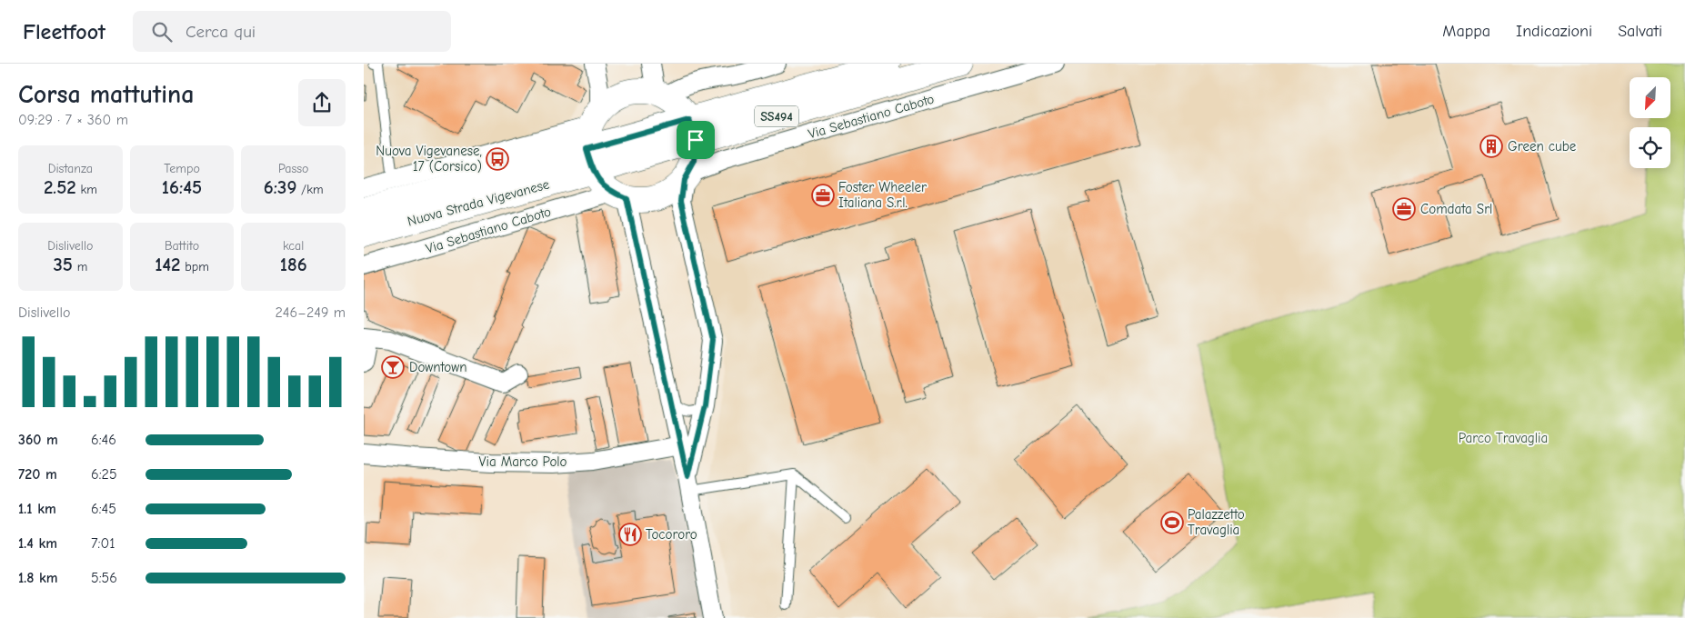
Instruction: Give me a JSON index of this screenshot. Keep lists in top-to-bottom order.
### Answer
{
  "streets": {
    "main road": ["SS494", "Nuova Strada Vigevanese"],
    "street": ["Via Sebastiano Caboto", "Via Marco Polo"]
  },
  "parks": ["Parco Travaglia"],
  "places": {
    "building": ["Green cube"],
    "bus stop": ["Nuova Vigevanese, 17 (Corsico)"],
    "office": ["Foster Wheeler Italiana S.r.l.", "Comdata Srl"],
    "bar": ["Downtown"],
    "sports": ["Palazzetto Travaglia"],
    "restaurant": ["Tocororo"]
  },
  "north": "bottom left",
  "page": {
    "header": "Fleetfoot",
    "search": "Cerca qui",
    "nav": ["Mappa", "Indicazioni", "Salvati"],
    "heading": ["Corsa mattutina", "09:29 · 7 × 360 m"],
    "stats": [
      ["Distanza", "2.52 km"],
      ["Tempo", "16:45"],
      ["Passo", "6:39 /km"],
      ["Dislivello", "35 m"],
      ["Battito", "142 bpm"],
      ["kcal", "186"]
    ],
    "chart": ["Dislivello", "246–249 m"],
    "list": [
      {
        "name": "360 m",
        "note": "6:46"
      },
      {
        "name": "720 m",
        "note": "6:25"
      },
      {
        "name": "1.1 km",
        "note": "6:45"
      },
      {
        "name": "1.4 km",
        "note": "7:01"
      },
      {
        "name": "1.8 km",
        "note": "5:56"
      }
    ]
  }
}
